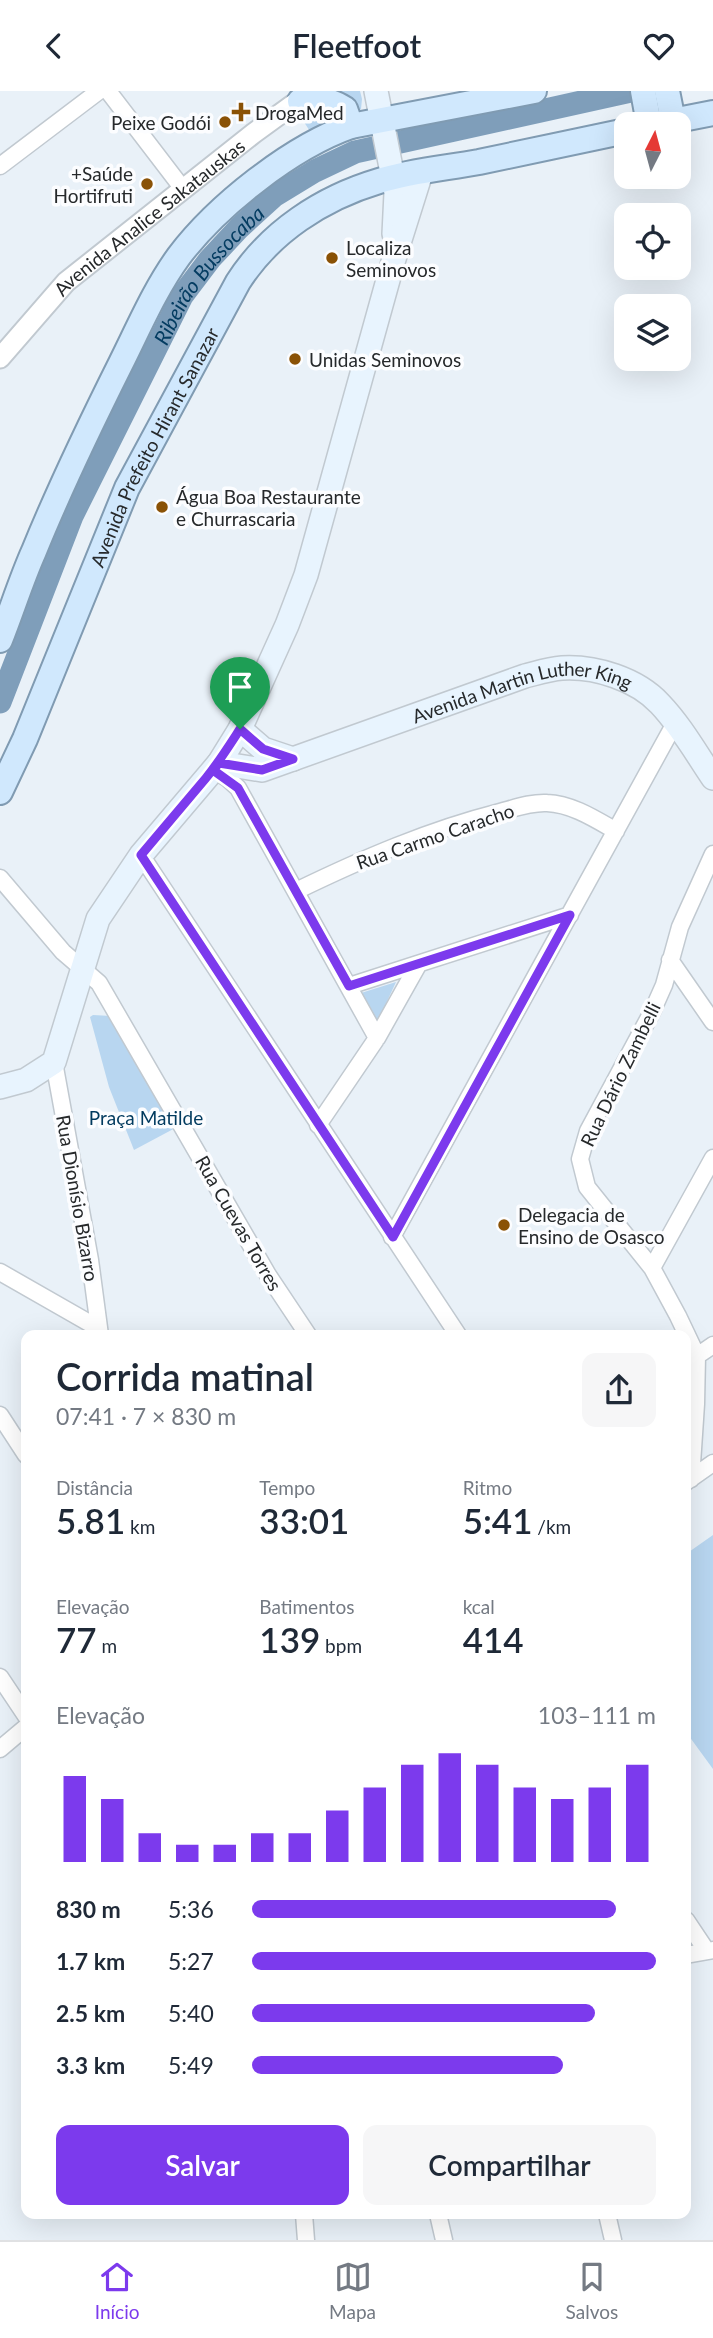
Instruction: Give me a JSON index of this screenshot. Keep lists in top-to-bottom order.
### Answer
{
  "streets": {
    "main road": ["Avenida Prefeito Hirant Sanazar", "Avenida Martin Luther King"],
    "street": [
      "Avenida Analice Sakatauskas",
      "Rua Carmo Caracho",
      "Rua Dário Zambelli",
      "Rua Dionísio Bizarro",
      "Rua Cuevas Torres"
    ]
  },
  "water": ["Ribeirão Bussocaba"],
  "parks": ["Praça Matilde"],
  "places": {
    "health": ["DrogaMed"],
    "other": [
      "Peixe Godói",
      "+Saúde Hortifruti",
      "Localiza Seminovos",
      "Unidas Seminovos",
      "Água Boa Restaurante e Churrascaria",
      "Delegacia de Ensino de Osasco"
    ]
  },
  "north": "top",
  "page": {
    "header": "Fleetfoot",
    "heading": ["Corrida matinal", "07:41 · 7 × 830 m"],
    "stats": [
      ["Distância", "5.81 km"],
      ["Tempo", "33:01"],
      ["Ritmo", "5:41 /km"],
      ["Elevação", "77 m"],
      ["Batimentos", "139 bpm"],
      ["kcal", "414"]
    ],
    "chart": ["Elevação", "103–111 m"],
    "list": [
      {
        "name": "830 m",
        "note": "5:36"
      },
      {
        "name": "1.7 km",
        "note": "5:27"
      },
      {
        "name": "2.5 km",
        "note": "5:40"
      },
      {
        "name": "3.3 km",
        "note": "5:49"
      }
    ],
    "buttons": ["Salvar", "Compartilhar"],
    "tabs": ["Início", "Mapa", "Salvos"]
  }
}
